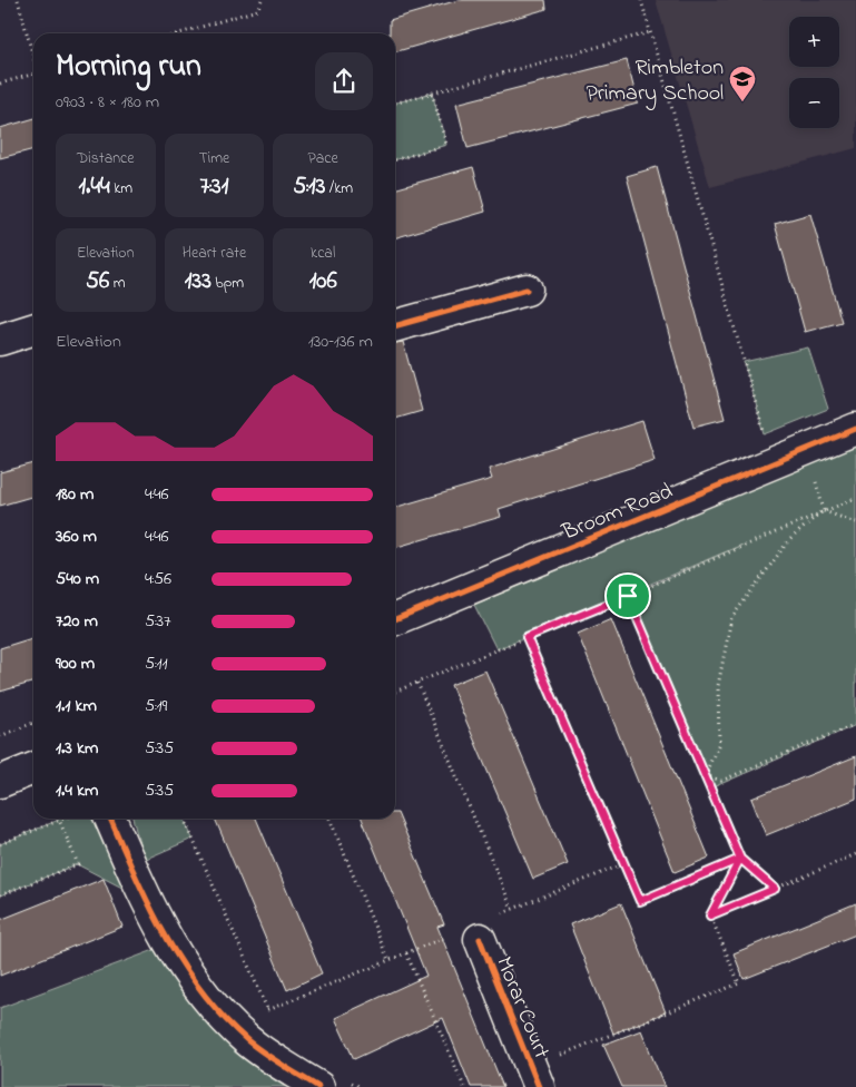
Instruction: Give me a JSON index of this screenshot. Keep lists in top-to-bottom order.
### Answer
{
  "streets": {
    "street": ["Broom Road", "Morar Court"]
  },
  "places": {
    "school or university": ["Rimbleton Primary School"]
  },
  "page": {
    "map_buttons": ["+", "−"],
    "heading": ["Morning run", "09:03 · 8 × 180 m"],
    "stats": [
      ["Distance", "1.44 km"],
      ["Time", "7:31"],
      ["Pace", "5:13 /km"],
      ["Elevation", "56 m"],
      ["Heart rate", "133 bpm"],
      ["kcal", "106"]
    ],
    "chart": ["Elevation", "130–136 m"],
    "list": [
      {
        "name": "180 m",
        "note": "4:46"
      },
      {
        "name": "360 m",
        "note": "4:46"
      },
      {
        "name": "540 m",
        "note": "4:56"
      },
      {
        "name": "720 m",
        "note": "5:37"
      },
      {
        "name": "900 m",
        "note": "5:11"
      },
      {
        "name": "1.1 km",
        "note": "5:19"
      },
      {
        "name": "1.3 km",
        "note": "5:35"
      },
      {
        "name": "1.4 km",
        "note": "5:35"
      }
    ]
  }
}
